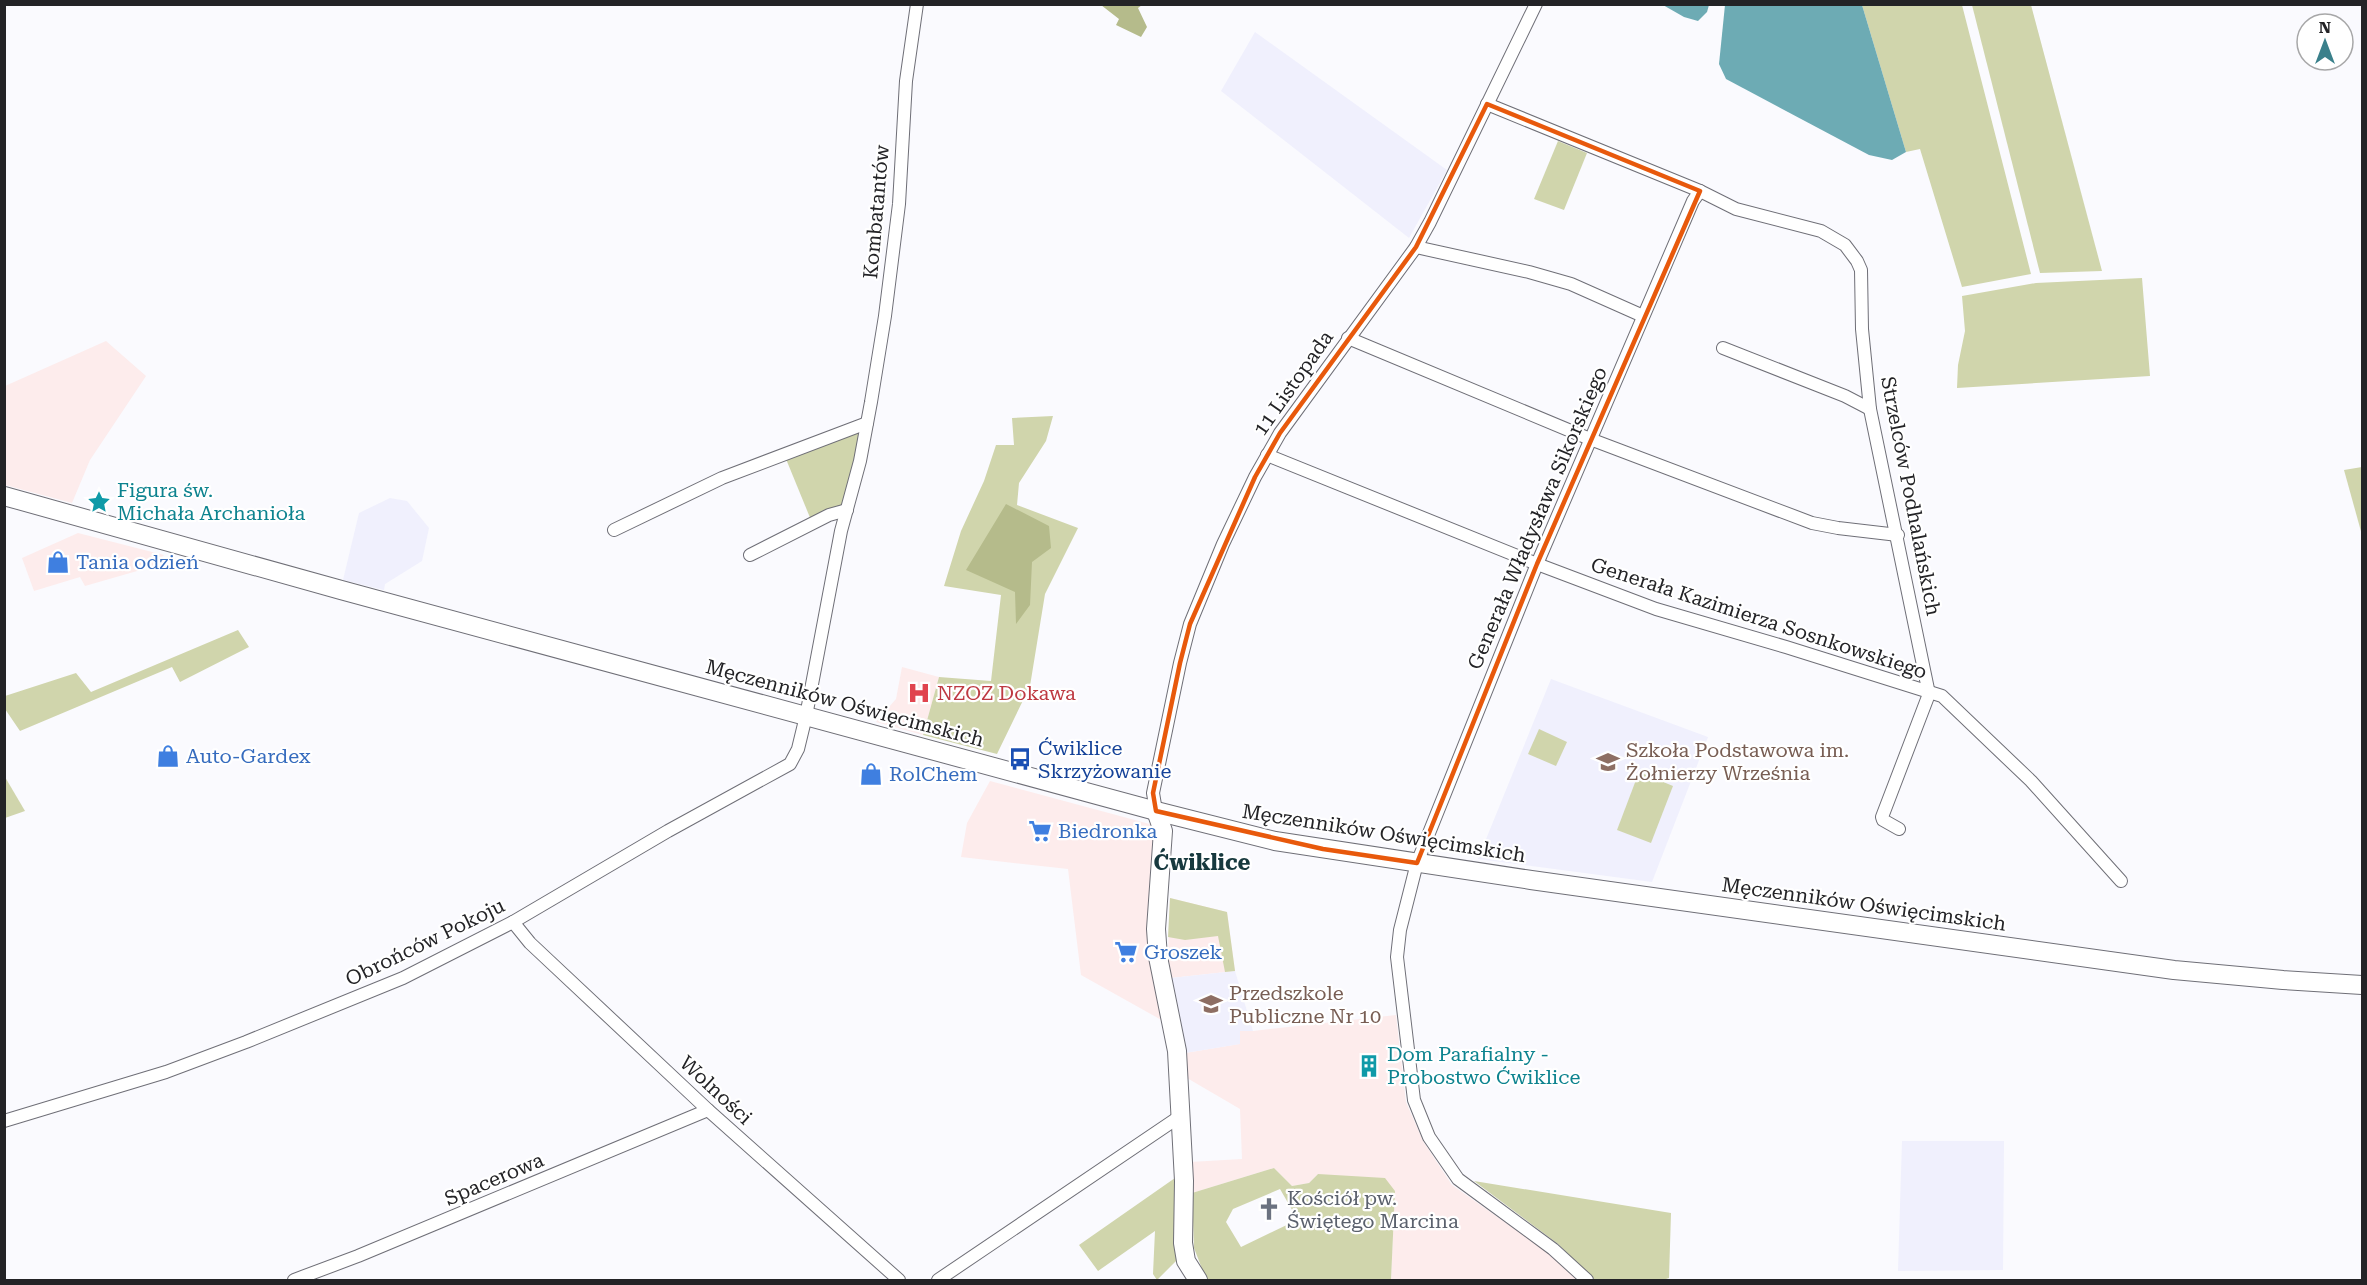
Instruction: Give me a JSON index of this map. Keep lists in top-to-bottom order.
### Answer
{
  "streets": {
    "main road": ["Męczenników Oświęcimskich"],
    "street": [
      "Kombatantów",
      "11 Listopada",
      "Strzelców Podhalańskich",
      "Generała Władysława Sikorskiego",
      "Generała Kazimierza Sosnkowskiego",
      "Obrońców Pokoju",
      "Wolności",
      "Spacerowa"
    ]
  },
  "crossings": [
    ["Kombatantów", "Męczenników Oświęcimskich"],
    ["Kombatantów", "Obrońców Pokoju"],
    ["11 Listopada", "Strzelców Podhalańskich"],
    ["11 Listopada", "Generała Kazimierza Sosnkowskiego"],
    ["11 Listopada", "Męczenników Oświęcimskich"],
    ["Strzelców Podhalańskich", "Generała Władysława Sikorskiego"],
    ["Strzelców Podhalańskich", "Generała Kazimierza Sosnkowskiego"],
    ["Generała Władysława Sikorskiego", "Generała Kazimierza Sosnkowskiego"],
    ["Generała Władysława Sikorskiego", "Męczenników Oświęcimskich"],
    ["Męczenników Oświęcimskich", "Obrońców Pokoju"],
    ["Obrońców Pokoju", "Wolności"],
    ["Wolności", "Spacerowa"]
  ],
  "districts": ["Ćwiklice"],
  "places": {
    "place": ["Figura św. Michała Archanioła"],
    "shop": ["Tania odzień", "Auto-Gardex", "RolChem"],
    "hospital": ["NZOZ Dokawa"],
    "bus stop": ["Ćwiklice Skrzyżowanie"],
    "school or university": ["Szkoła Podstawowa im. Żołnierzy Września", "Przedszkole Publiczne Nr 10"],
    "supermarket": ["Biedronka", "Groszek"],
    "building": ["Dom Parafialny - Probostwo Ćwiklice"],
    "church": ["Kościół pw. Świętego Marcina"]
  },
  "north": "top"
}
